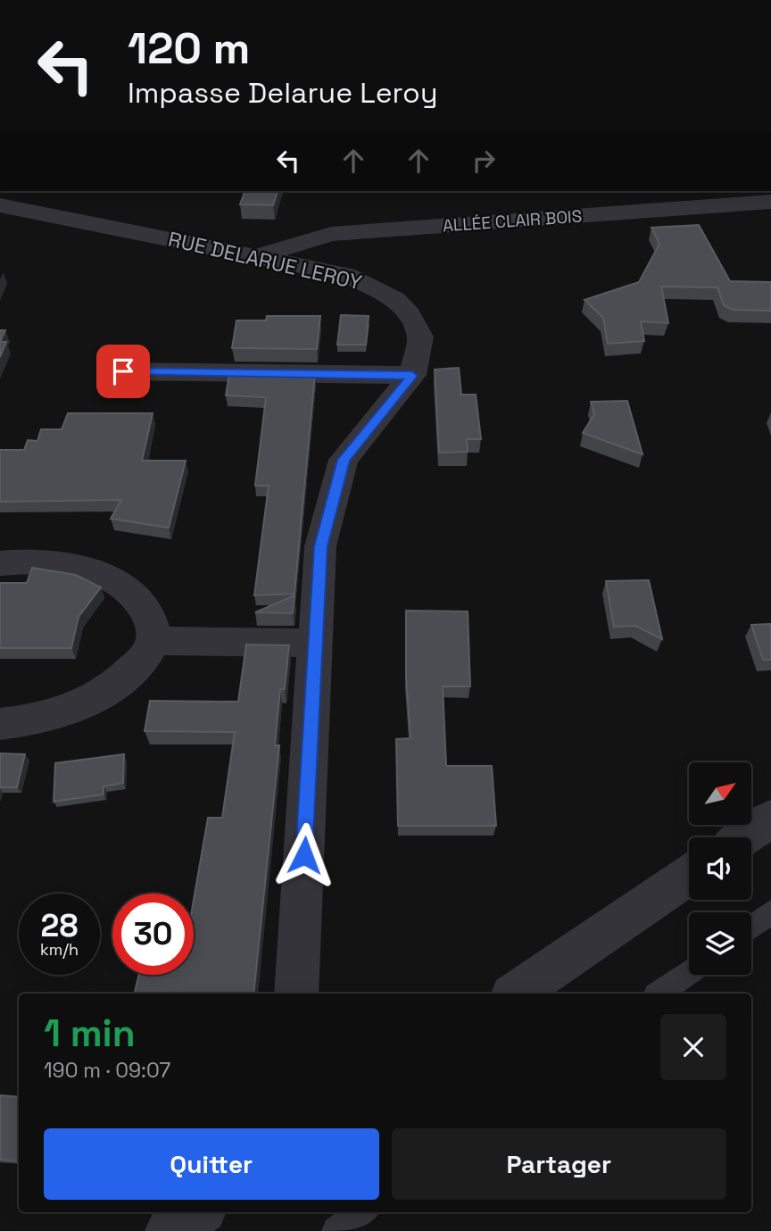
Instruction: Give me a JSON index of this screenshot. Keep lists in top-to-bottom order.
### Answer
{
  "streets": {
    "street": ["ALLÉE CLAIR BOIS", "RUE DELARUE LEROY"]
  },
  "crossings": [
    ["ALLÉE CLAIR BOIS", "RUE DELARUE LEROY"]
  ],
  "north": "top right",
  "page": {
    "turn": ["120 m", "Impasse Delarue Leroy"],
    "speed": "28 km/h",
    "limit": "30",
    "heading": ["1 min", "190 m · 09:07"],
    "buttons": ["Quitter", "Partager"]
  }
}
